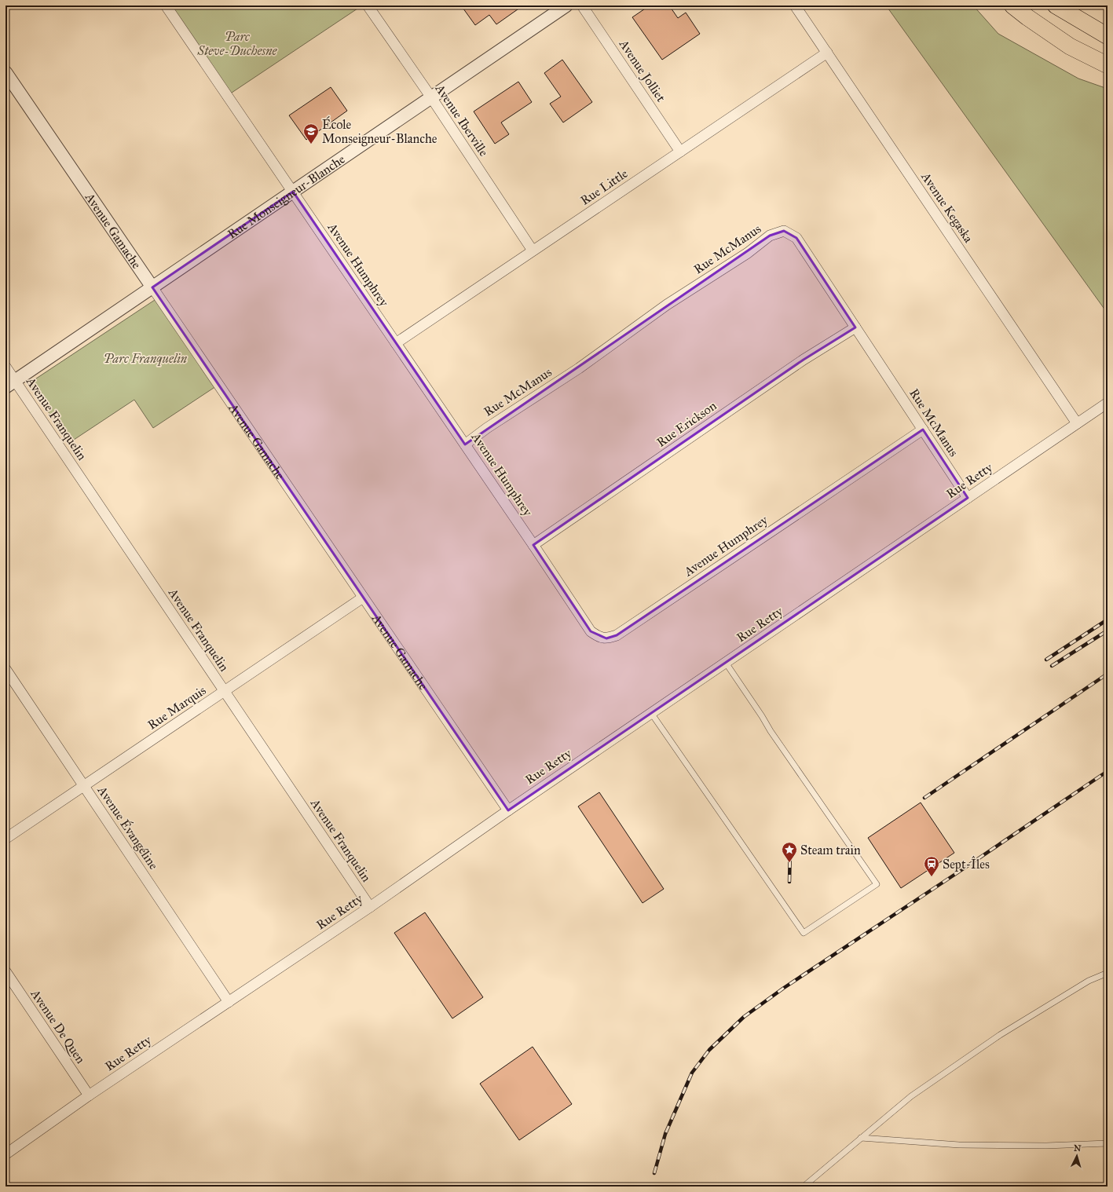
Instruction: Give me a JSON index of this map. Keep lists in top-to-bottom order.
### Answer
{
  "streets": {
    "street": [
      "Avenue Jolliet",
      "Avenue Iberville",
      "Rue Little",
      "Rue Monseigneur-Blanche",
      "Avenue Kegaska",
      "Avenue Gamache",
      "Rue McManus",
      "Avenue Humphrey",
      "Avenue Franquelin",
      "Rue Erickson",
      "Rue Retty",
      "Rue Marquis",
      "Avenue Évangéline",
      "Avenue De Quen"
    ]
  },
  "crossings": [
    ["Avenue Jolliet", "Rue Little"],
    ["Avenue Iberville", "Rue Little"],
    ["Avenue Iberville", "Rue Monseigneur-Blanche"],
    ["Rue Little", "Avenue Kegaska"],
    ["Rue Little", "Avenue Humphrey"],
    ["Rue Monseigneur-Blanche", "Avenue Gamache"],
    ["Rue Monseigneur-Blanche", "Avenue Humphrey"],
    ["Rue Monseigneur-Blanche", "Avenue Franquelin"],
    ["Avenue Kegaska", "Rue Retty"],
    ["Avenue Gamache", "Rue Retty"],
    ["Avenue Gamache", "Rue Marquis"],
    ["Rue McManus", "Avenue Humphrey"],
    ["Rue McManus", "Rue Erickson"],
    ["Rue McManus", "Rue Retty"],
    ["Avenue Humphrey", "Rue Erickson"],
    ["Avenue Franquelin", "Rue Retty"],
    ["Avenue Franquelin", "Rue Marquis"],
    ["Rue Retty", "Avenue Évangéline"],
    ["Rue Retty", "Avenue De Quen"],
    ["Rue Marquis", "Avenue Évangéline"]
  ],
  "parks": ["Parc Steve-Duchesne", "Parc Franquelin"],
  "places": {
    "school or university": ["École Monseigneur-Blanche"],
    "place": ["Steam train"],
    "station": ["Sept-Îles"]
  },
  "north": "top"
}
